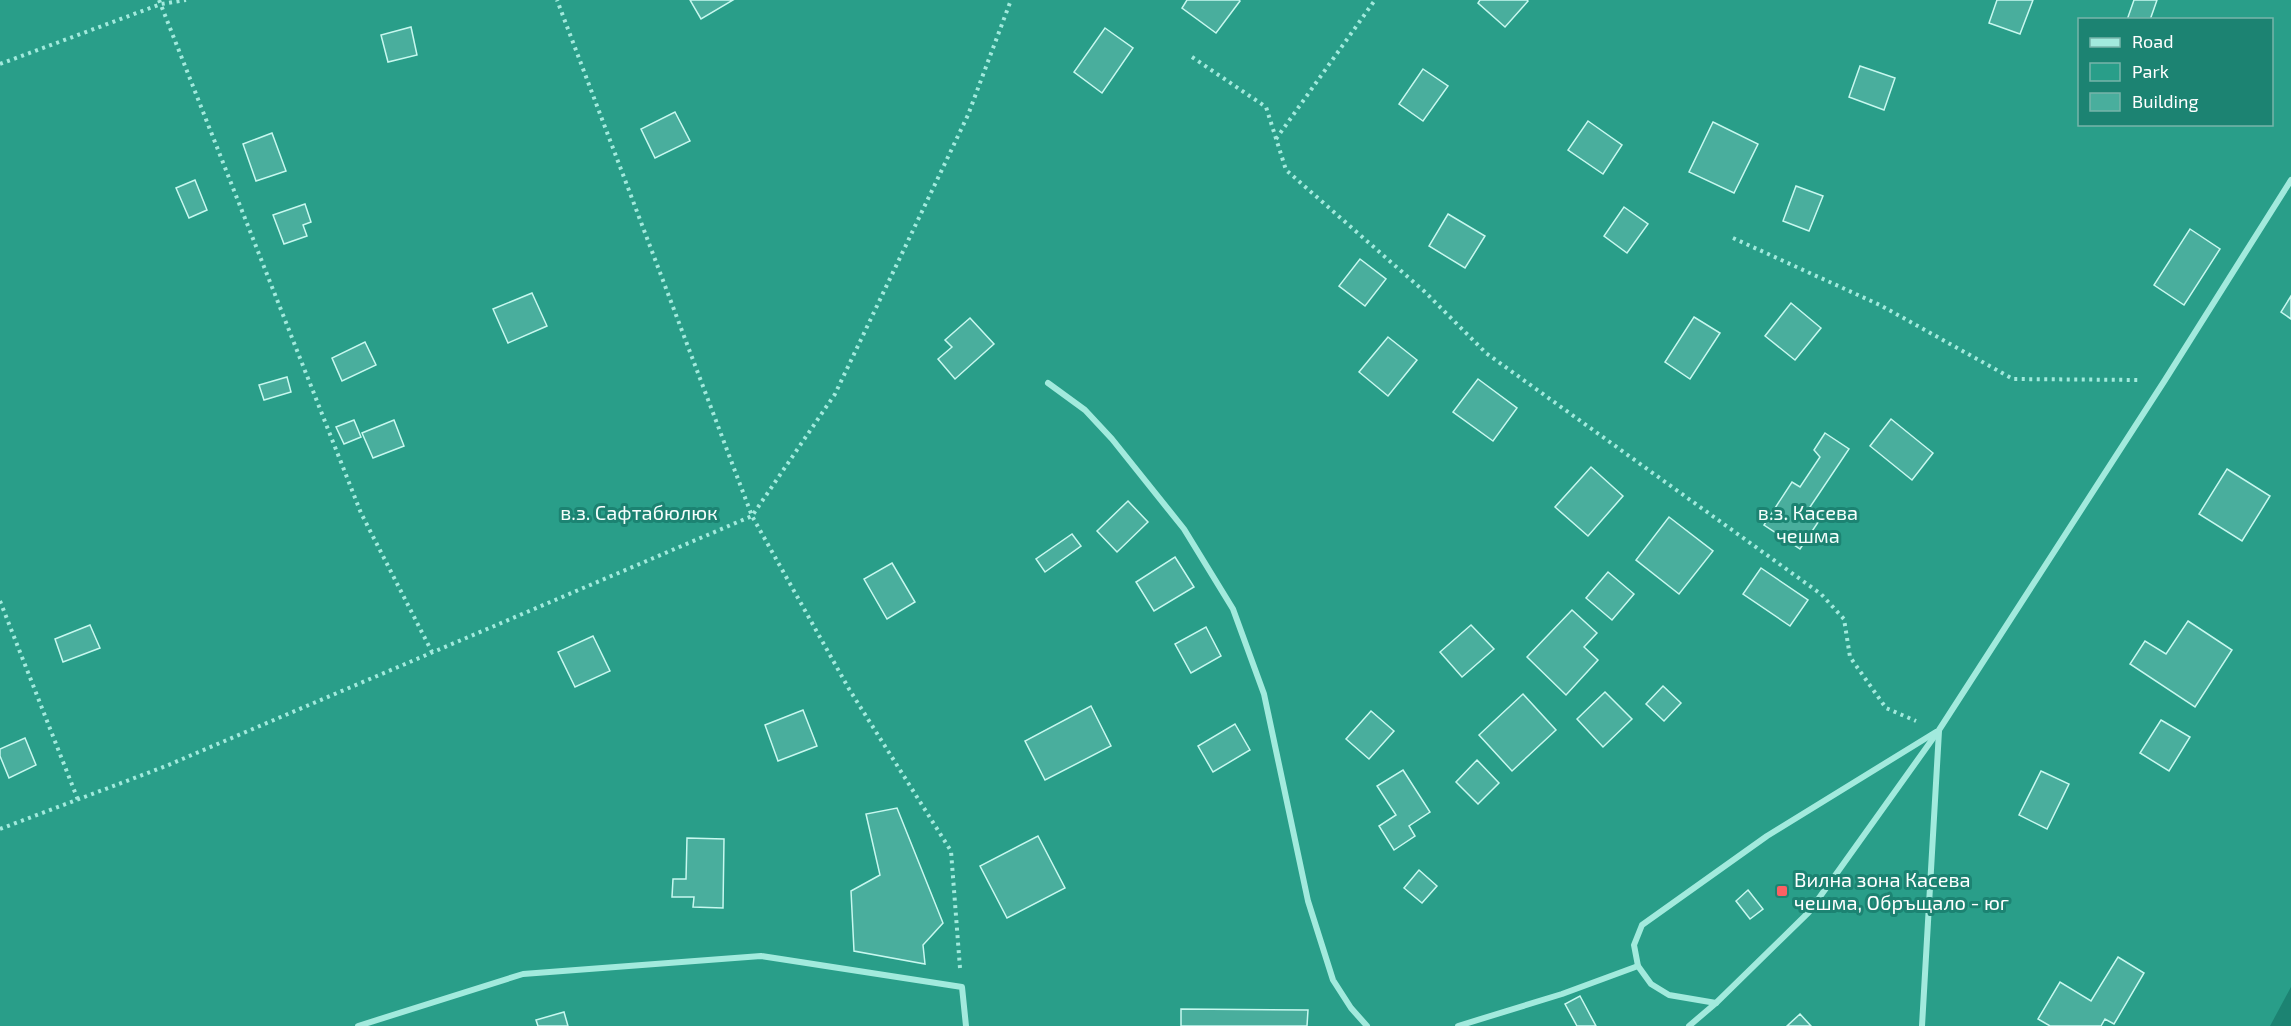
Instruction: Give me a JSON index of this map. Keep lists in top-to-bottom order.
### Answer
{
  "parks": ["в.з. Сафтабюлюк", "в.з. Касева чешма"],
  "places": {
    "transit": ["Вилна зона Касева чешма, Обръщало - юг"]
  },
  "legend": ["Road", "Park", "Building"]
}
